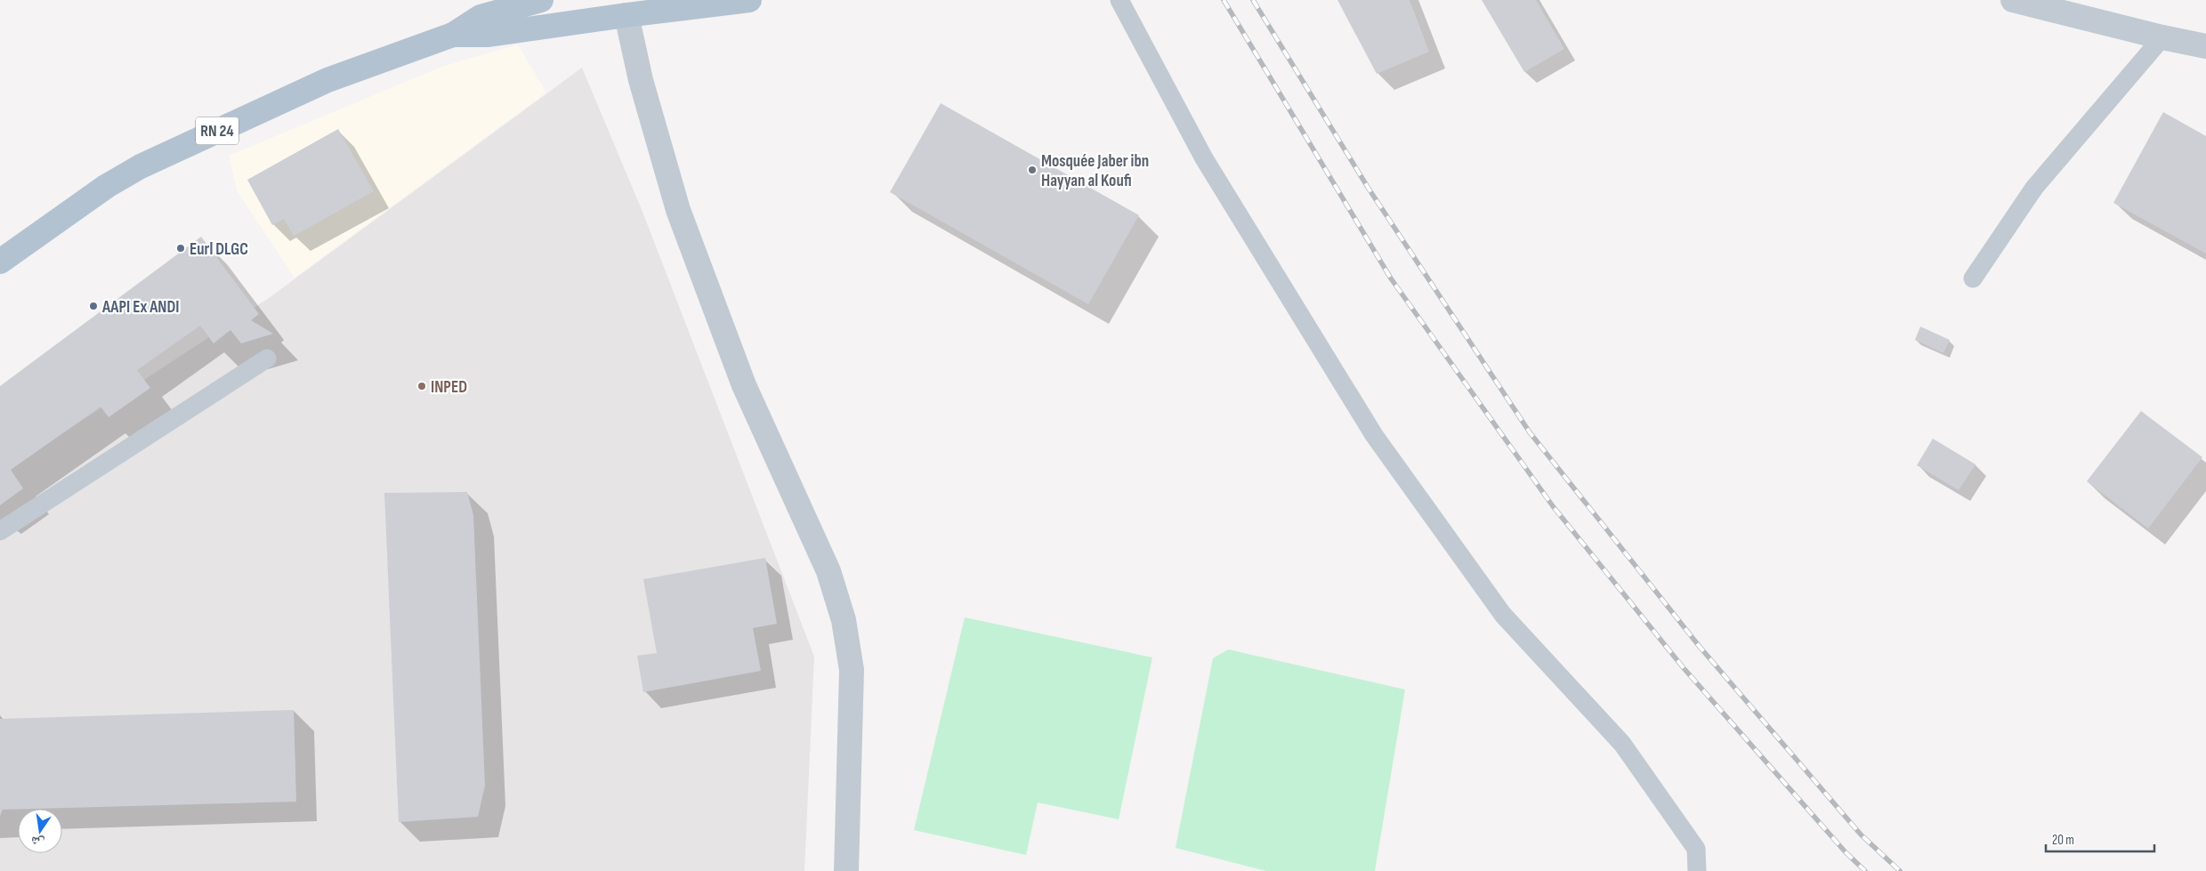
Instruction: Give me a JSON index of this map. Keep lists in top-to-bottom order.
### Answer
{
  "streets": {
    "main road": ["RN 24"]
  },
  "places": [
    "Mosquée Jaber ibn Hayyan al Koufi",
    "Eurl DLGC",
    "AAPI Ex ANDI",
    "INPED"
  ],
  "scale_bar": "20 m",
  "north": "bottom"
}
